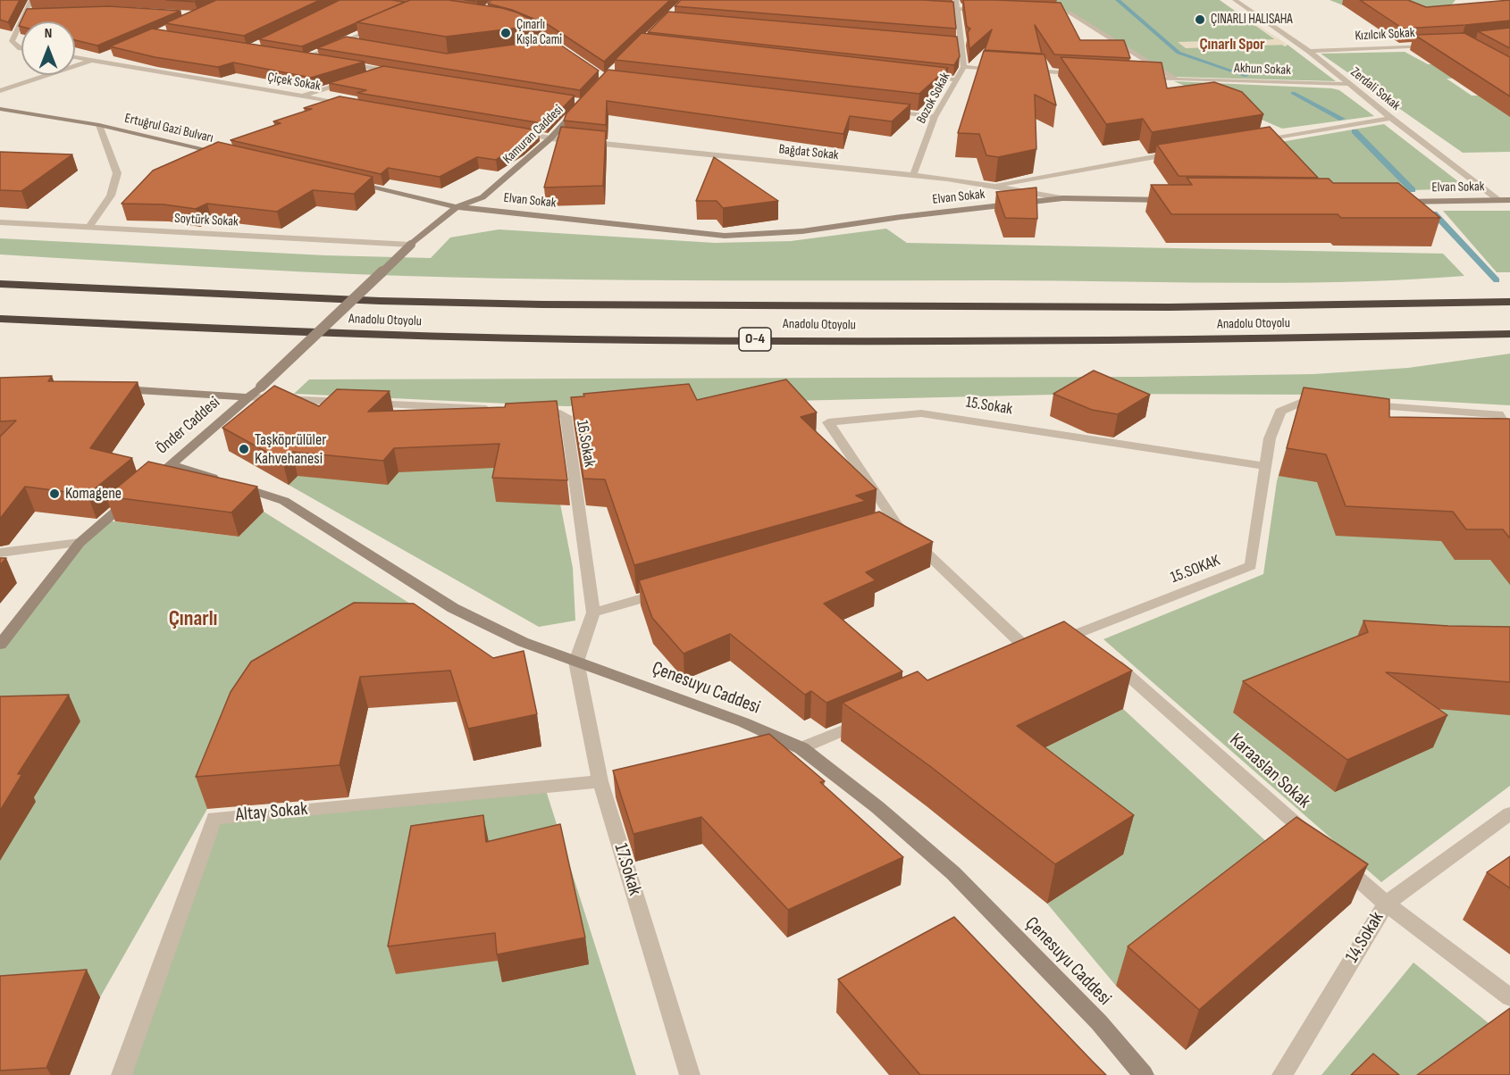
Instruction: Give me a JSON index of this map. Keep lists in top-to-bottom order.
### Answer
{
  "streets": {
    "highway": ["Anadolu Otoyolu", "O-4"],
    "main road": [
      "Ertuğrul Gazi Bulvarı",
      "Kamuran Caddesi",
      "Elvan Sokak",
      "Önder Caddesi",
      "Çenesuyu Caddesi"
    ],
    "street": [
      "Kızılcık Sokak",
      "Akhun Sokak",
      "Çiçek Sokak",
      "Zerdali Sokak",
      "Bozok Sokak",
      "Bağdat Sokak",
      "Soytürk Sokak",
      "15.Sokak",
      "16.Sokak",
      "15.SOKAK",
      "Karaaslan Sokak",
      "Altay Sokak",
      "17.Sokak",
      "14.Sokak"
    ]
  },
  "crossings": [
    ["Kızılcık Sokak", "Zerdali Sokak"],
    ["Akhun Sokak", "Zerdali Sokak"],
    ["Zerdali Sokak", "Elvan Sokak"],
    ["Bozok Sokak", "Bağdat Sokak"],
    ["Kamuran Caddesi", "Bağdat Sokak"],
    ["Kamuran Caddesi", "Elvan Sokak"],
    ["Kamuran Caddesi", "Soytürk Sokak"],
    ["Kamuran Caddesi", "Önder Caddesi"],
    ["Bağdat Sokak", "Elvan Sokak"],
    ["Soytürk Sokak", "Önder Caddesi"],
    ["15.Sokak", "15.SOKAK"],
    ["Önder Caddesi", "Çenesuyu Caddesi"],
    ["16.Sokak", "Çenesuyu Caddesi"],
    ["16.Sokak", "17.Sokak"],
    ["15.SOKAK", "Karaaslan Sokak"],
    ["Çenesuyu Caddesi", "17.Sokak"],
    ["Altay Sokak", "17.Sokak"]
  ],
  "districts": ["Çınarlı Spor", "Çınarlı"],
  "places": [
    "ÇINARLI HALISAHA",
    "Çınarlı Kışla Cami",
    "Taşköprülüler Kahvehanesi",
    "Komagene"
  ],
  "north": "top"
}
